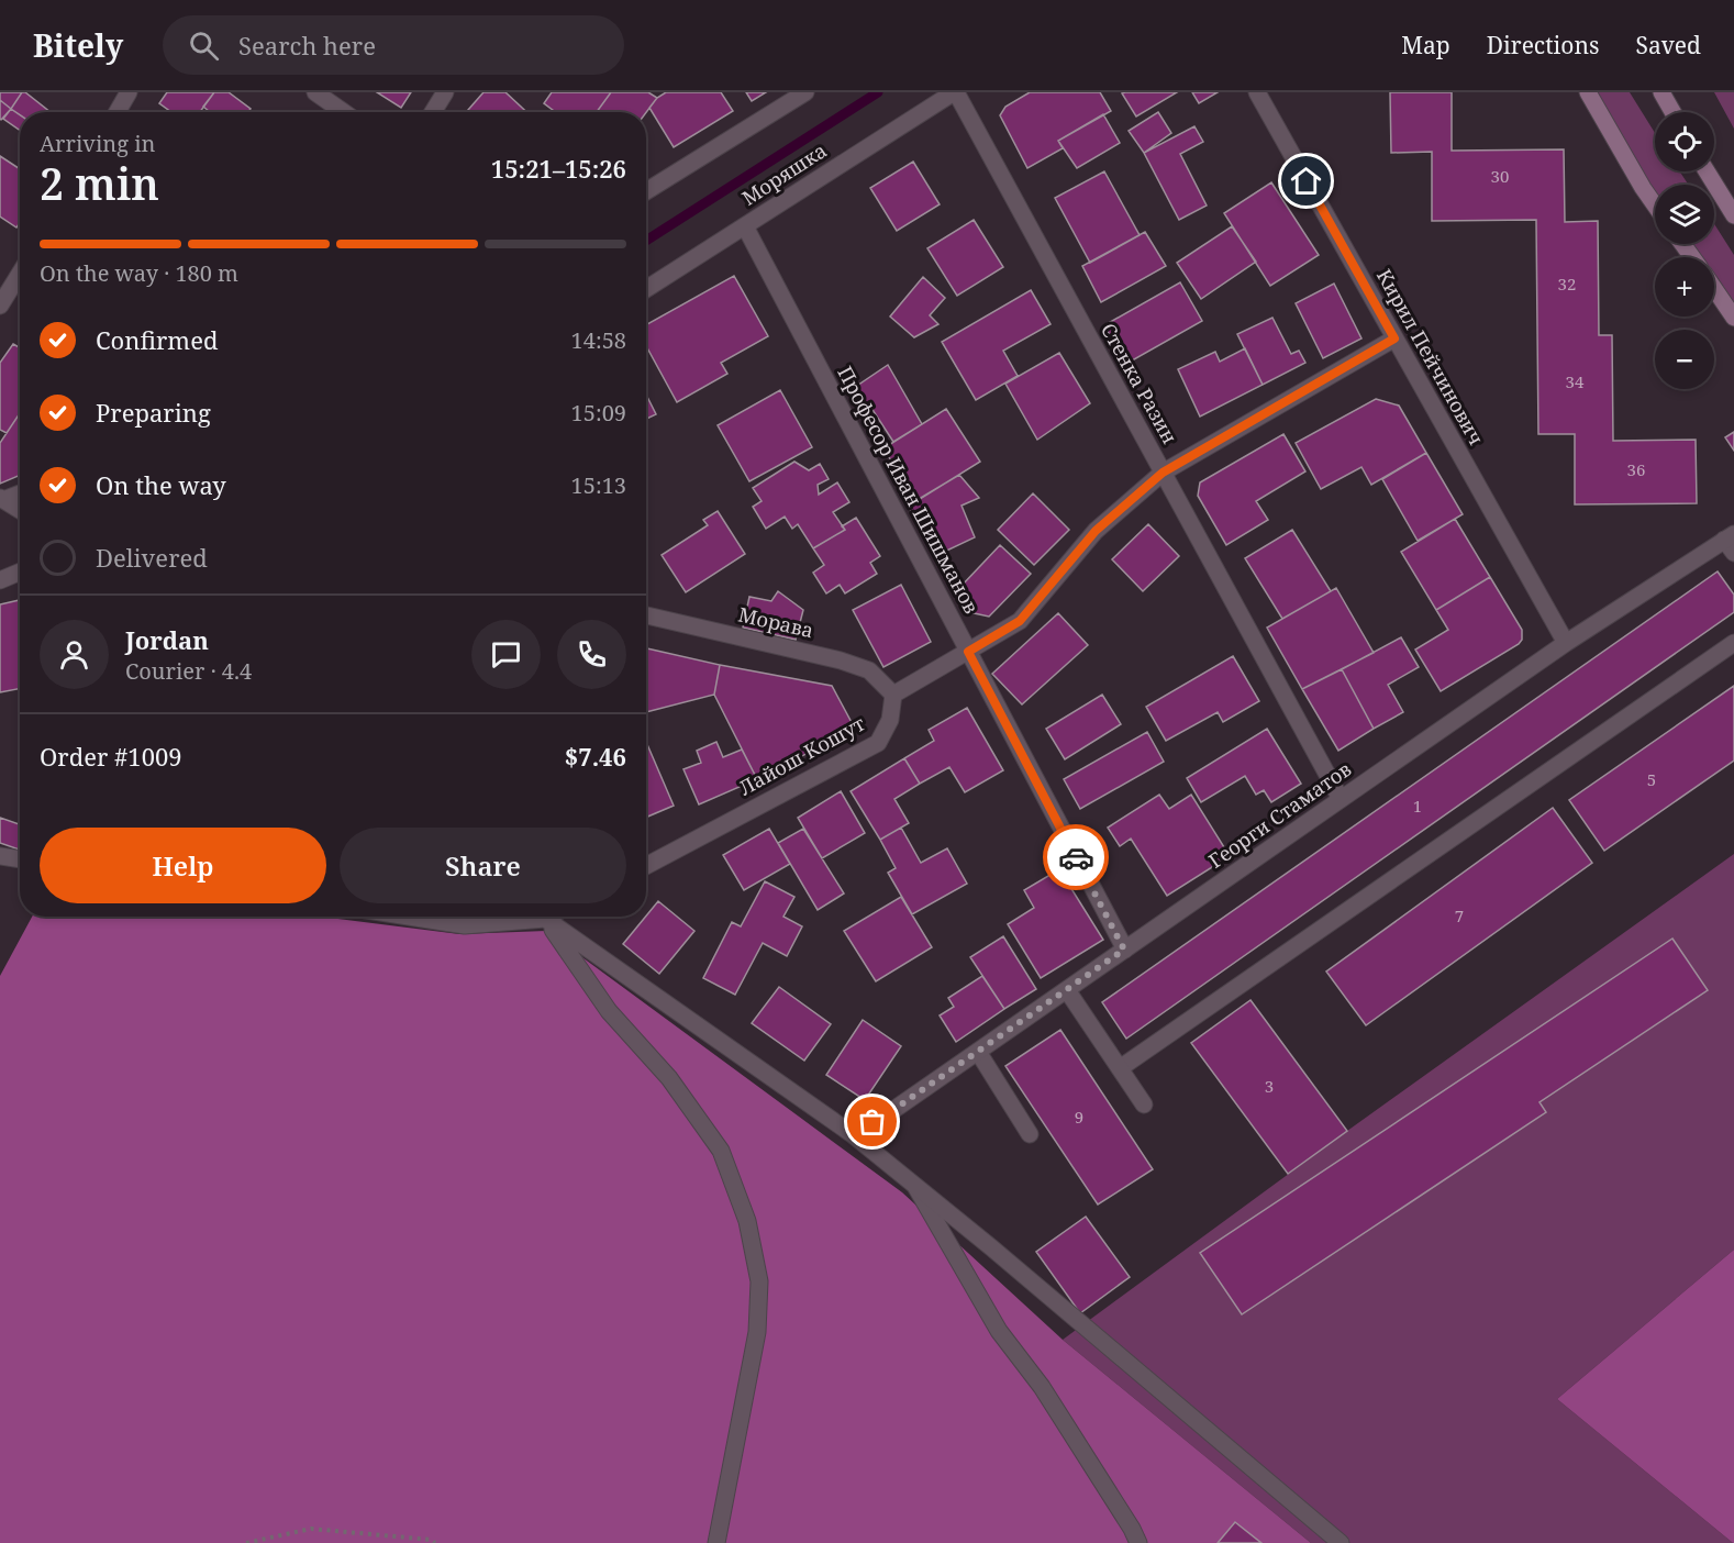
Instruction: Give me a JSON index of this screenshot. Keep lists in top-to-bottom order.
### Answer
{
  "streets": {
    "street": [
      "Моряшка",
      "Кирил Пейчинович",
      "Стенка Разин",
      "Професор Иван Шишманов",
      "Морава",
      "Лайош Кошут",
      "Георги Стаматов"
    ]
  },
  "crossings": [
    ["Моряшка", "Стенка Разин"],
    ["Моряшка", "Професор Иван Шишманов"],
    ["Кирил Пейчинович", "Георги Стаматов"],
    ["Стенка Разин", "Георги Стаматов"],
    ["Професор Иван Шишманов", "Георги Стаматов"],
    ["Морава", "Лайош Кошут"]
  ],
  "house_numbers": [
    "30",
    "32",
    "34",
    "36",
    "5",
    "1",
    "7",
    "3",
    "9"
  ],
  "page": {
    "header": "Bitely",
    "search": "Search here",
    "nav": ["Map", "Directions", "Saved"],
    "map_buttons": ["+", "−"],
    "heading": ["2 min", "Arriving in", "15:21–15:26"],
    "panel": [
      "Jordan",
      "Courier · 4.4",
      "Order #1009",
      "$7.46"
    ],
    "bar": "On the way · 180 m",
    "list": [
      ["Confirmed", "14:58"],
      ["Preparing", "15:09"],
      ["On the way", "15:13"],
      "Delivered"
    ],
    "buttons": ["Help", "Share"]
  }
}
